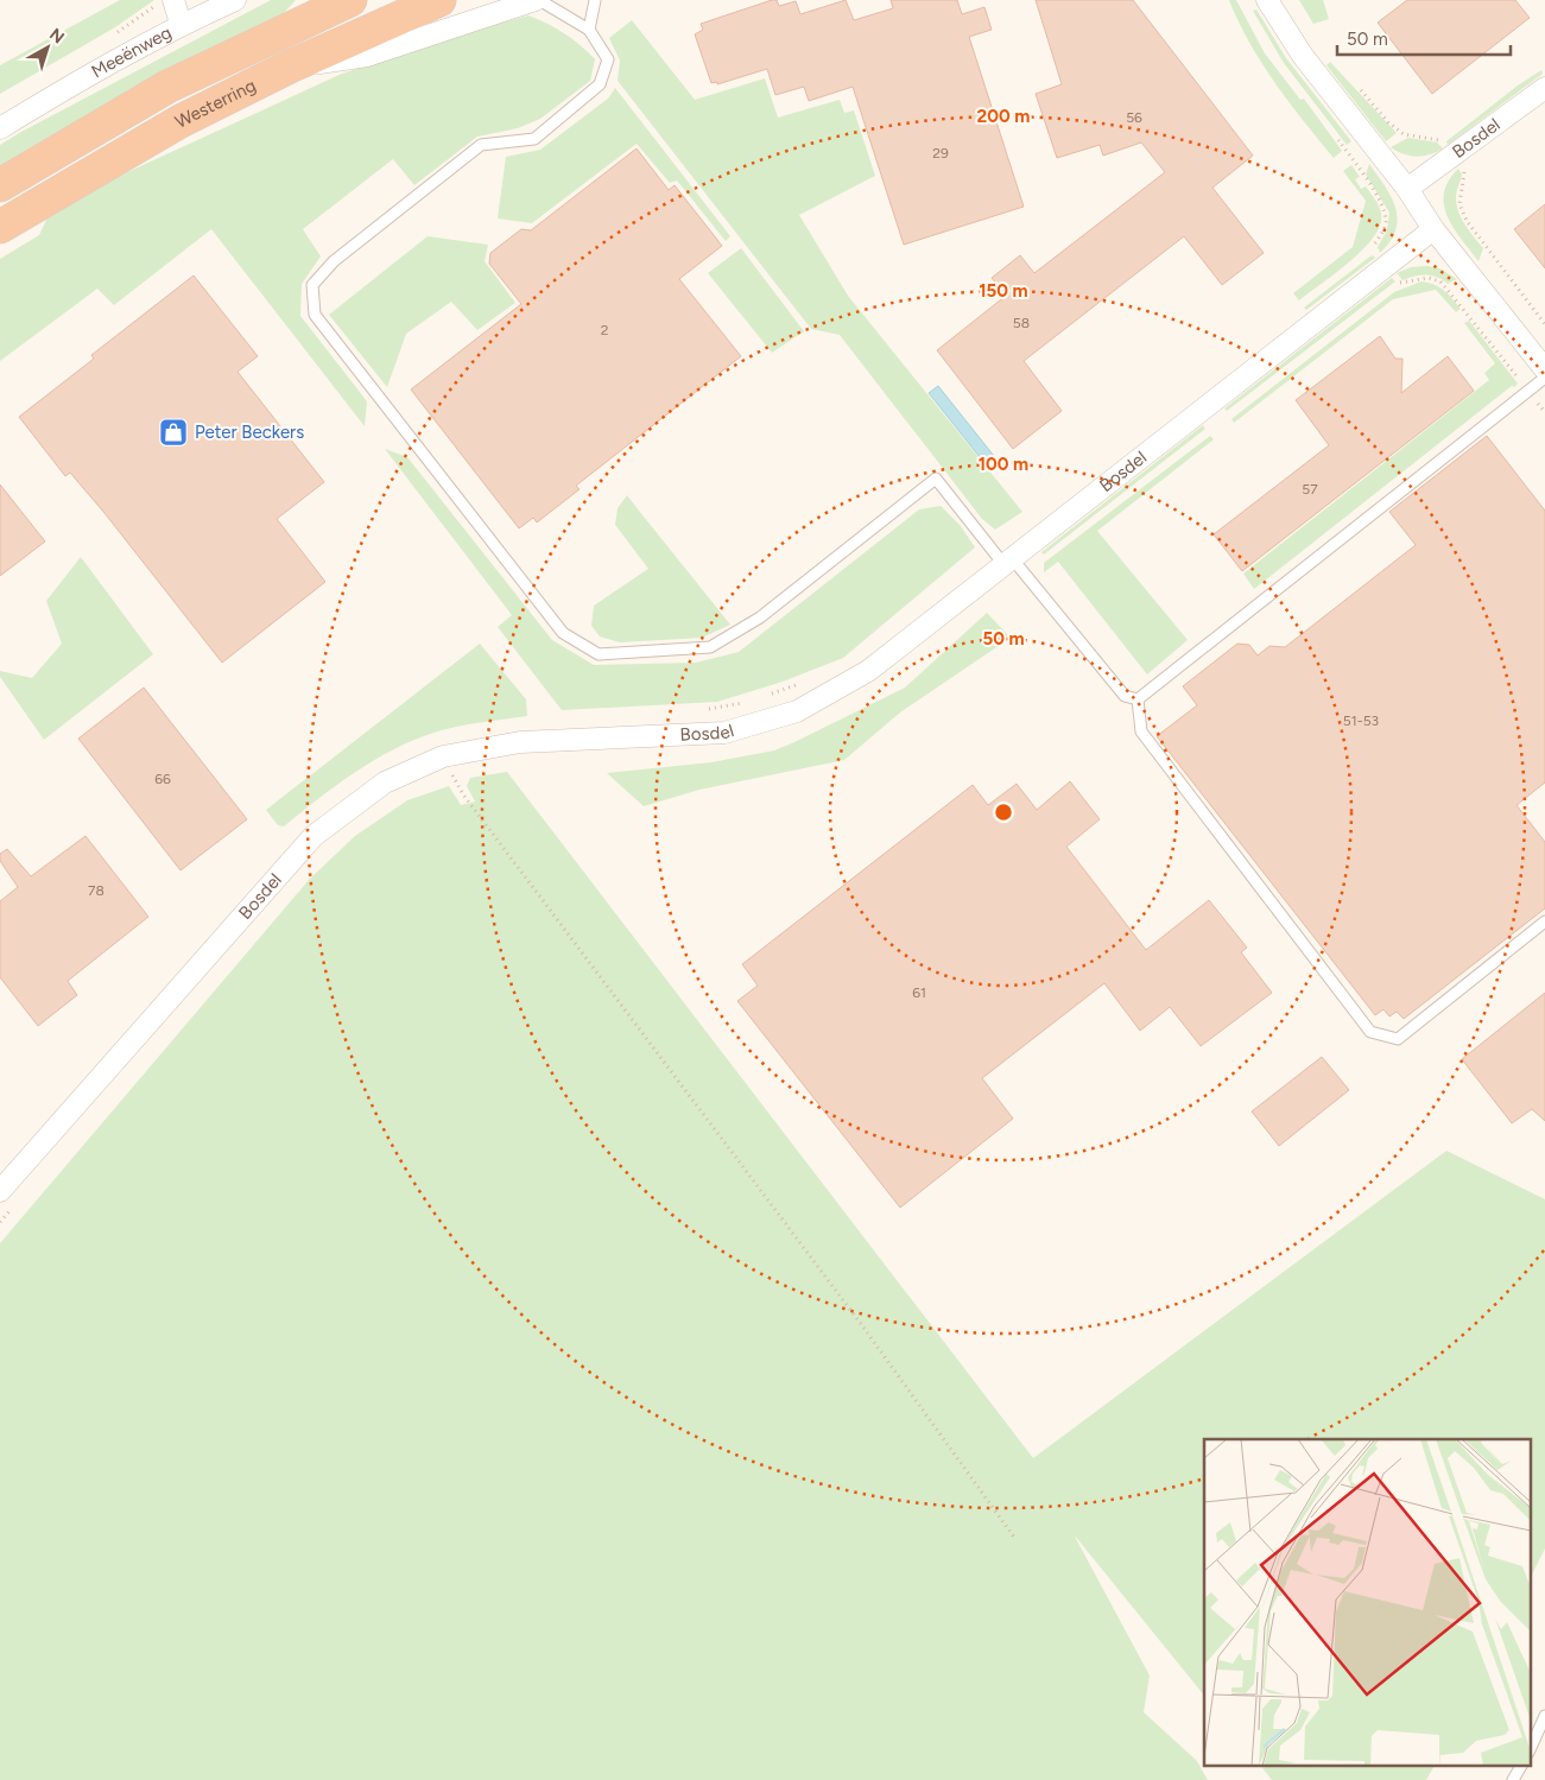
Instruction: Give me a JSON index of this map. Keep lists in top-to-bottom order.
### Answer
{
  "streets": {
    "highway": ["Westerring"],
    "street": ["Meeënweg", "Bosdel"]
  },
  "places": {
    "shop": ["Peter Beckers"]
  },
  "house_numbers": [
    "56",
    "29",
    "58",
    "2",
    "57",
    "51-53",
    "66",
    "78",
    "61"
  ],
  "scale_bar": "50 m",
  "north": "top right",
  "rings": [
    "200 m",
    "150 m",
    "100 m",
    "50 m"
  ]
}
